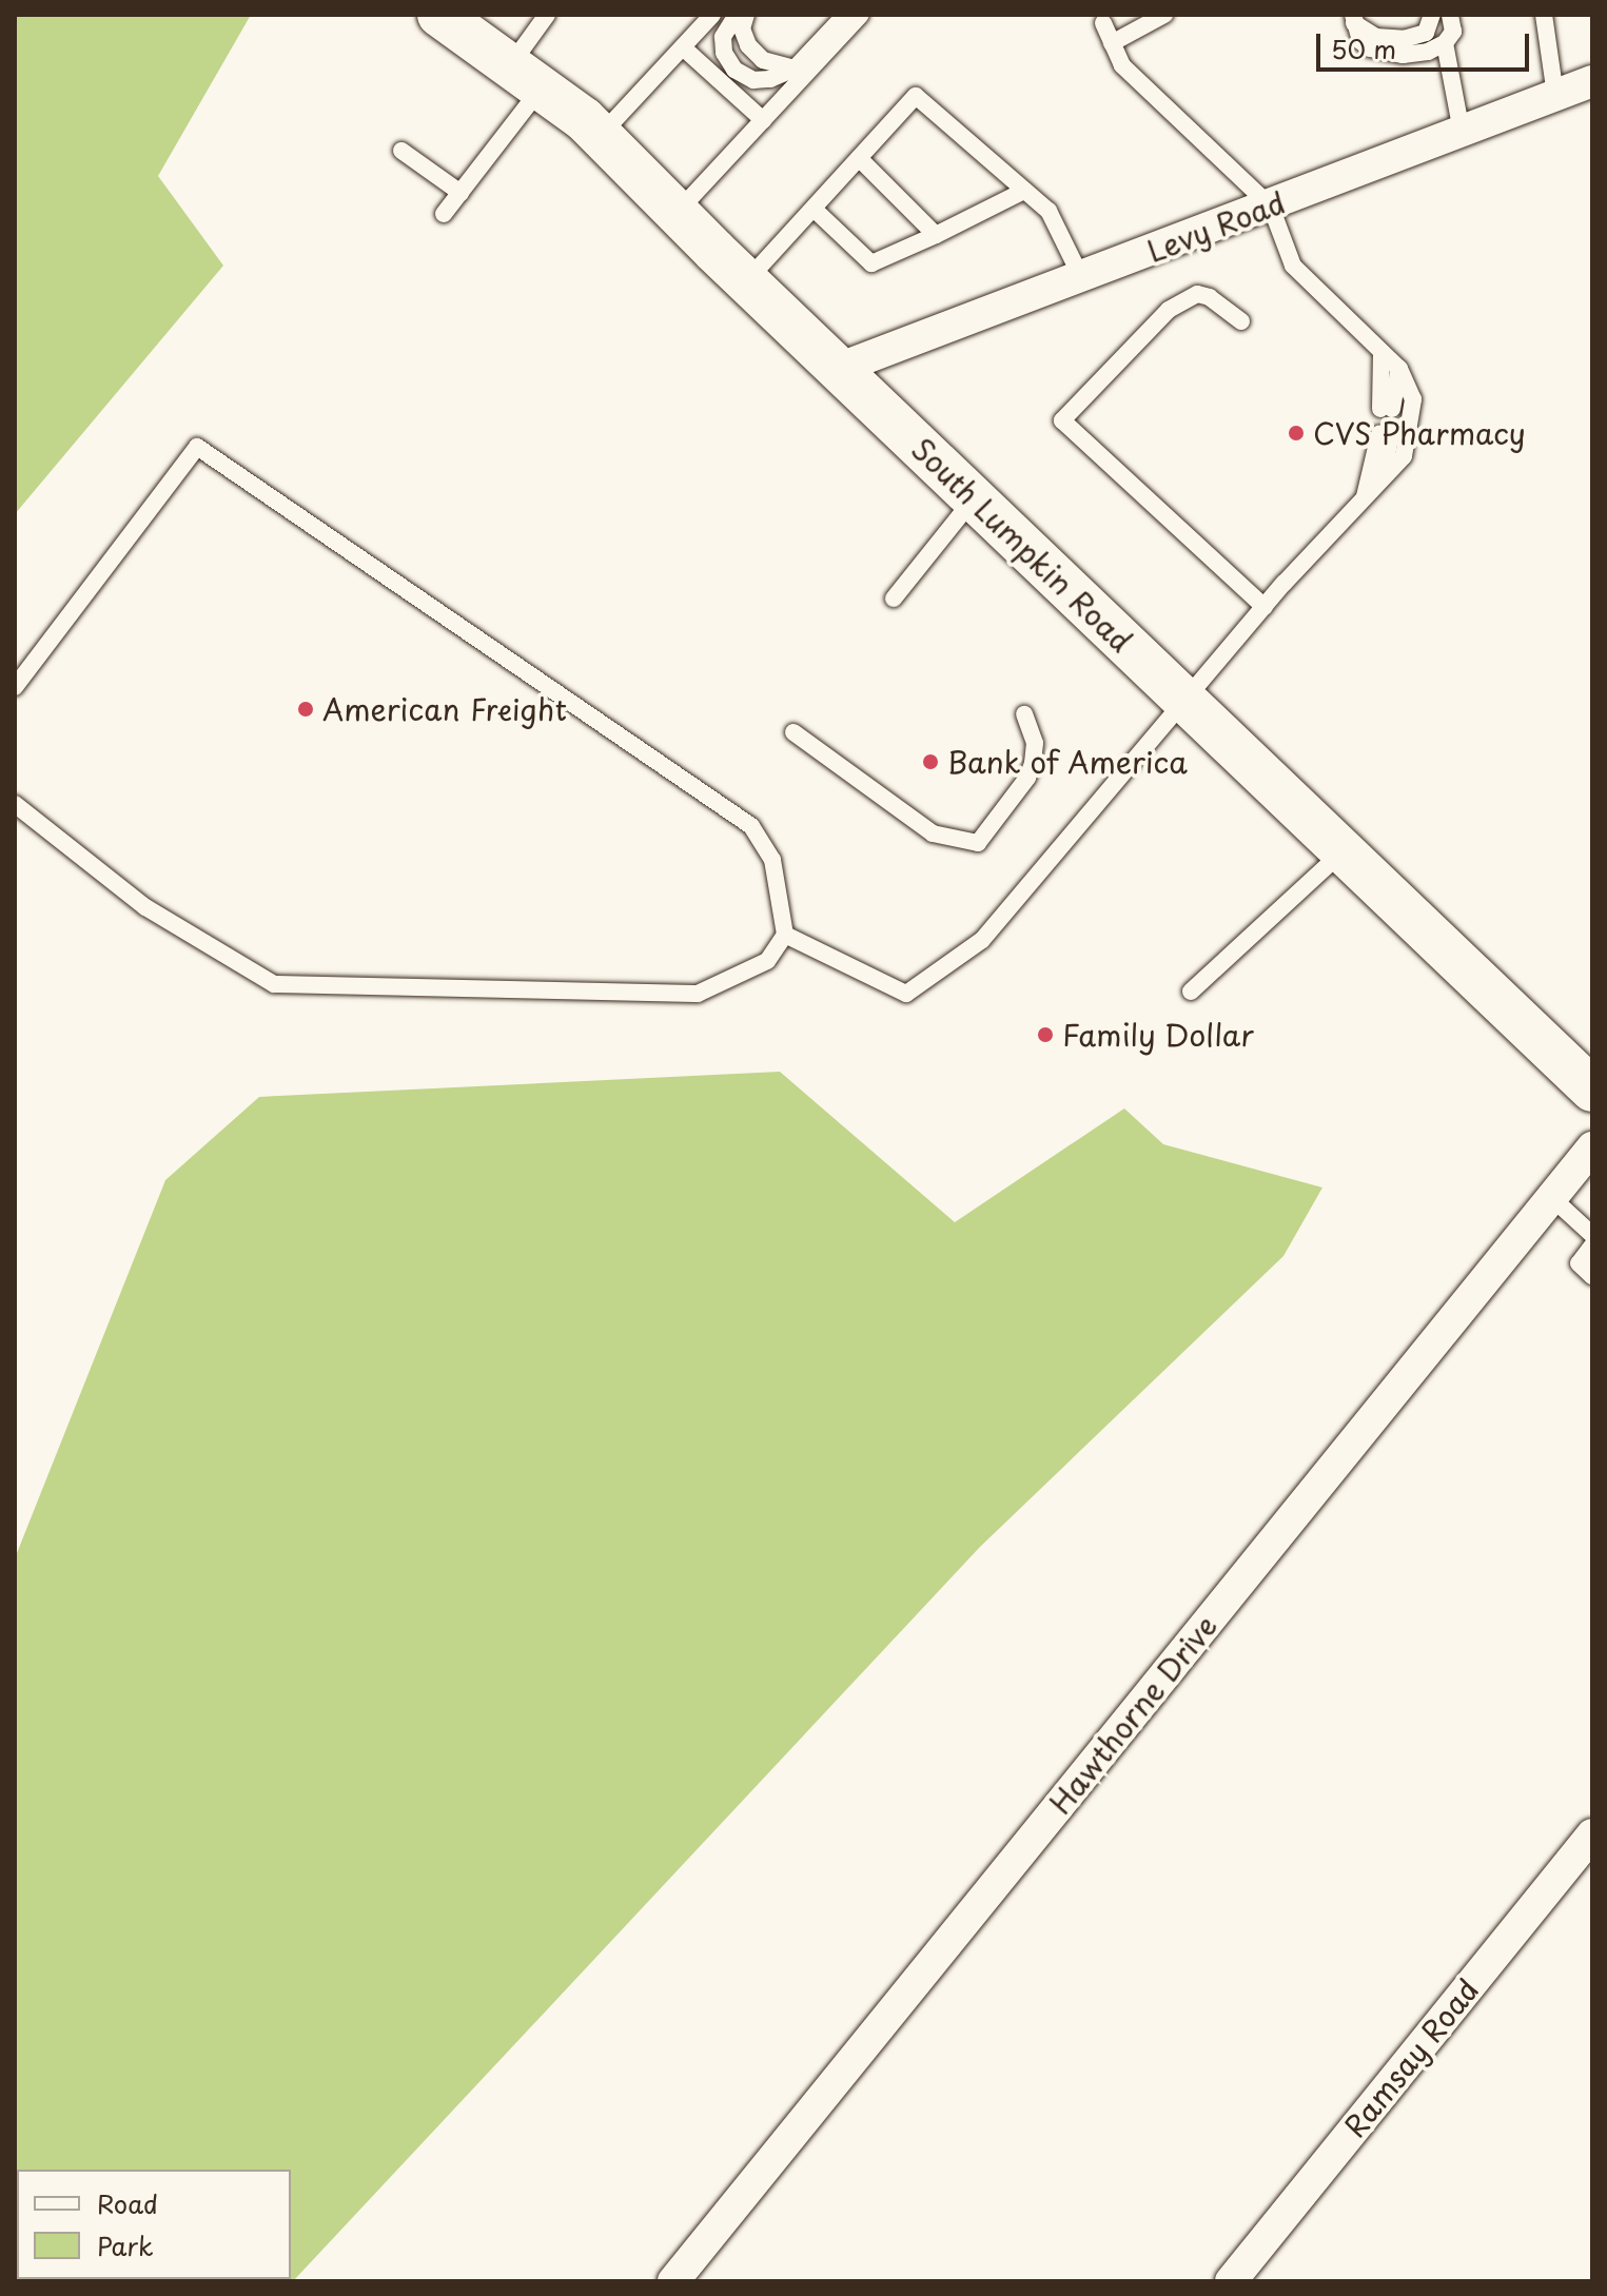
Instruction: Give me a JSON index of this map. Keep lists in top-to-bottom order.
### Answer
{
  "streets": {
    "main road": ["South Lumpkin Road"],
    "street": ["Levy Road", "Hawthorne Drive", "Ramsay Road"]
  },
  "crossings": [
    ["Levy Road", "South Lumpkin Road"]
  ],
  "places": [
    "CVS Pharmacy",
    "American Freight",
    "Bank of America",
    "Family Dollar"
  ],
  "legend": ["Road", "Park"],
  "scale_bar": "50 m"
}
